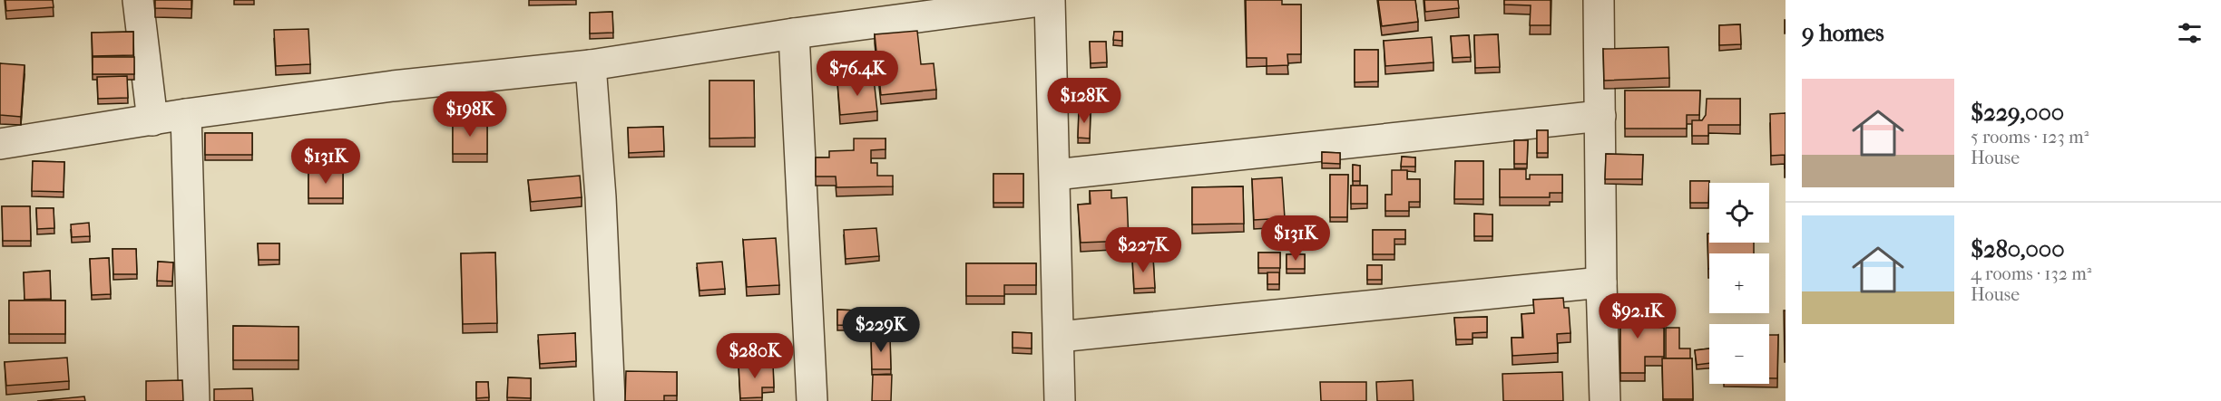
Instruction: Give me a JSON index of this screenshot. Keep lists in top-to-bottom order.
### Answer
{
  "page": {
    "heading": "9 homes",
    "price": [
      "$76.4K",
      "$128K",
      "$198K",
      "$131K",
      "$131K",
      "$227K",
      "$92.1K",
      "$229K",
      "$280K"
    ],
    "list": [
      {
        "name": "$229,000",
        "note": "5 rooms · 123 m² · House"
      },
      {
        "name": "$280,000",
        "note": "4 rooms · 132 m² · House"
      }
    ],
    "map_buttons": ["+", "−"]
  }
}
